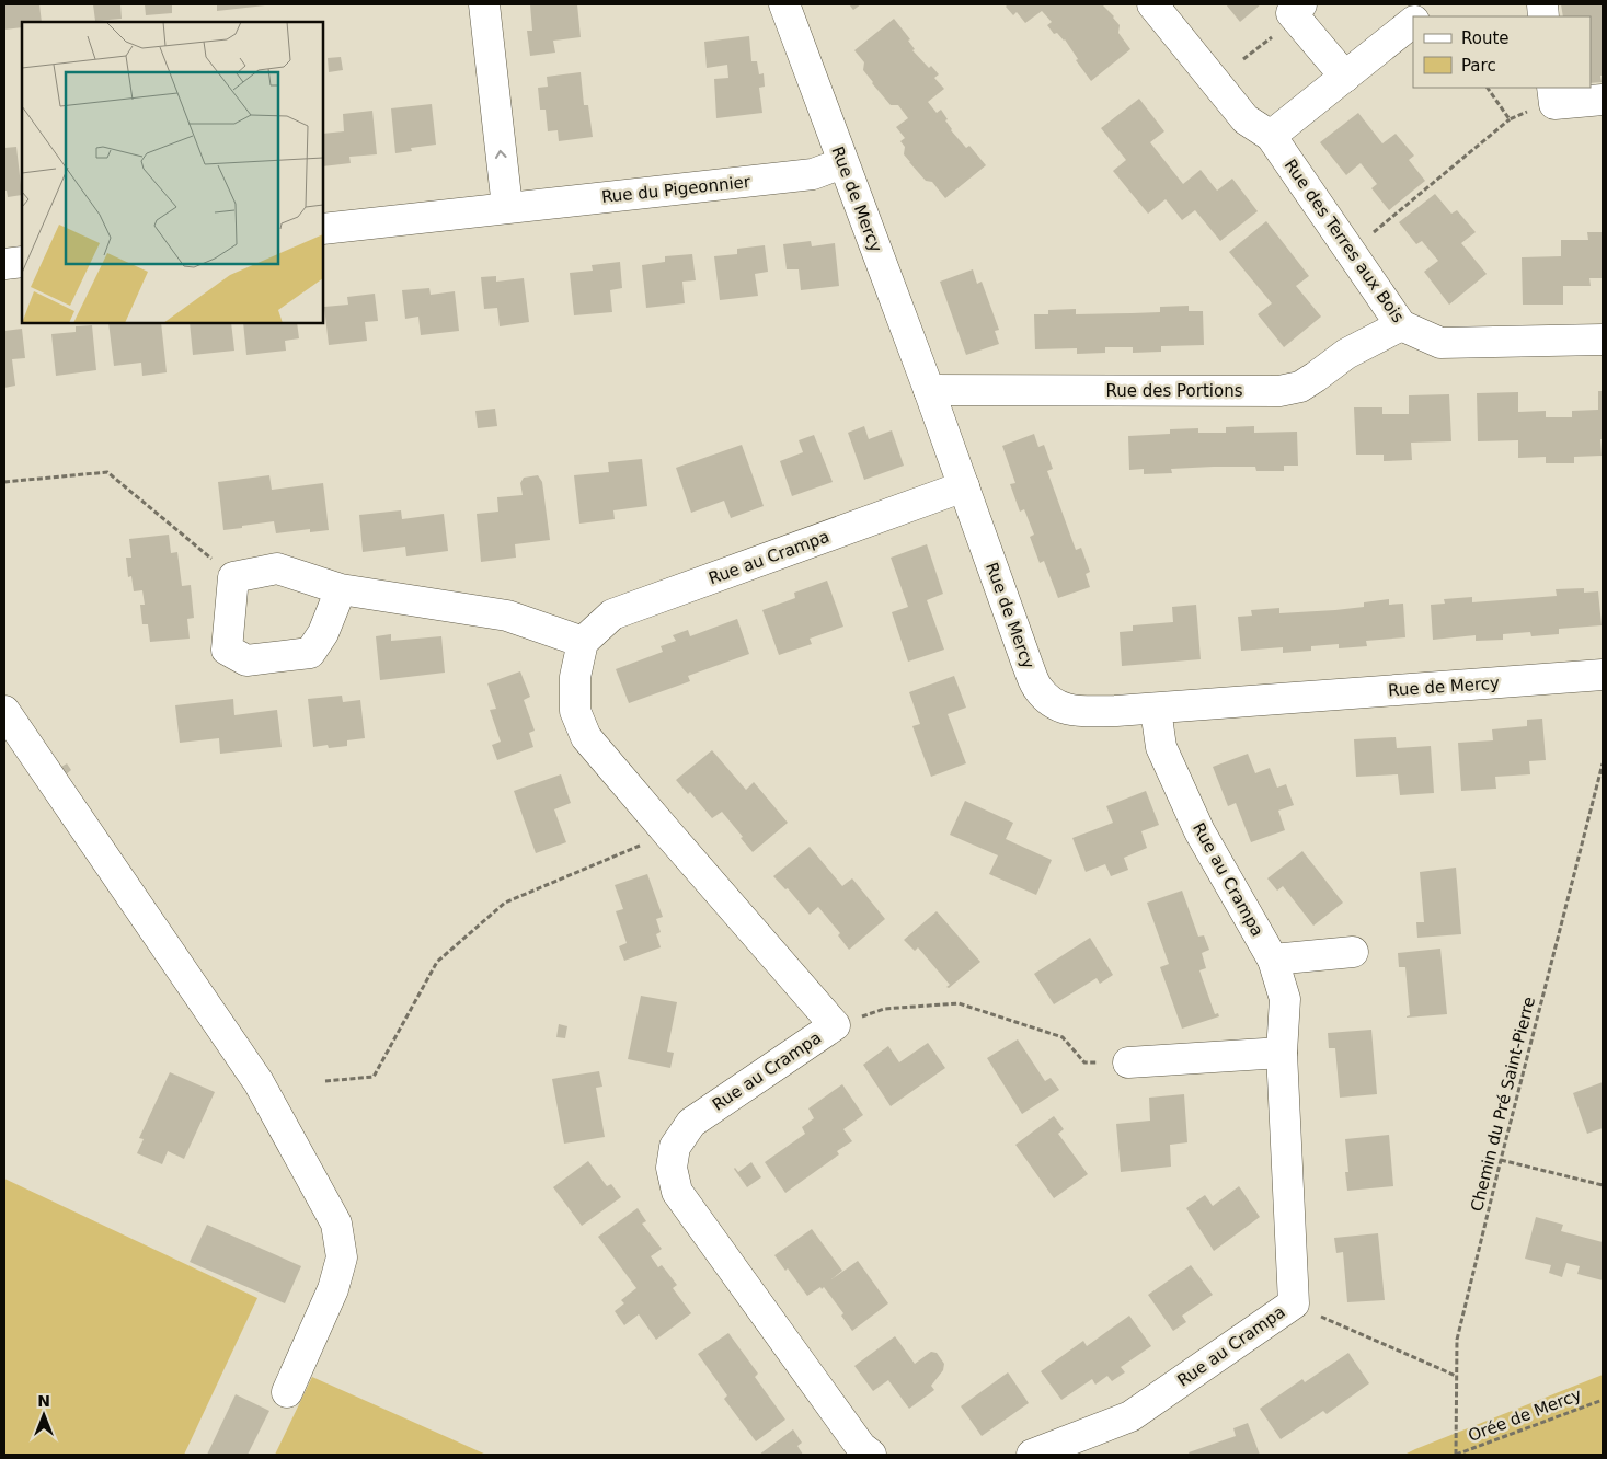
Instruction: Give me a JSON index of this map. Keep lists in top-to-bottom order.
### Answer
{
  "streets": {
    "street": [
      "Rue du Pigeonnier",
      "Rue de Mercy",
      "Rue des Terres aux Bois",
      "Rue des Portions",
      "Rue au Crampa"
    ],
    "path": ["Chemin du Pré Saint-Pierre", "Orée de Mercy"]
  },
  "crossings": [
    ["Rue du Pigeonnier", "Rue de Mercy"],
    ["Rue de Mercy", "Rue des Portions"],
    ["Rue de Mercy", "Rue au Crampa"],
    ["Rue des Terres aux Bois", "Rue des Portions"],
    ["Chemin du Pré Saint-Pierre", "Orée de Mercy"]
  ],
  "legend": ["Route", "Parc"],
  "north": "top"
}
